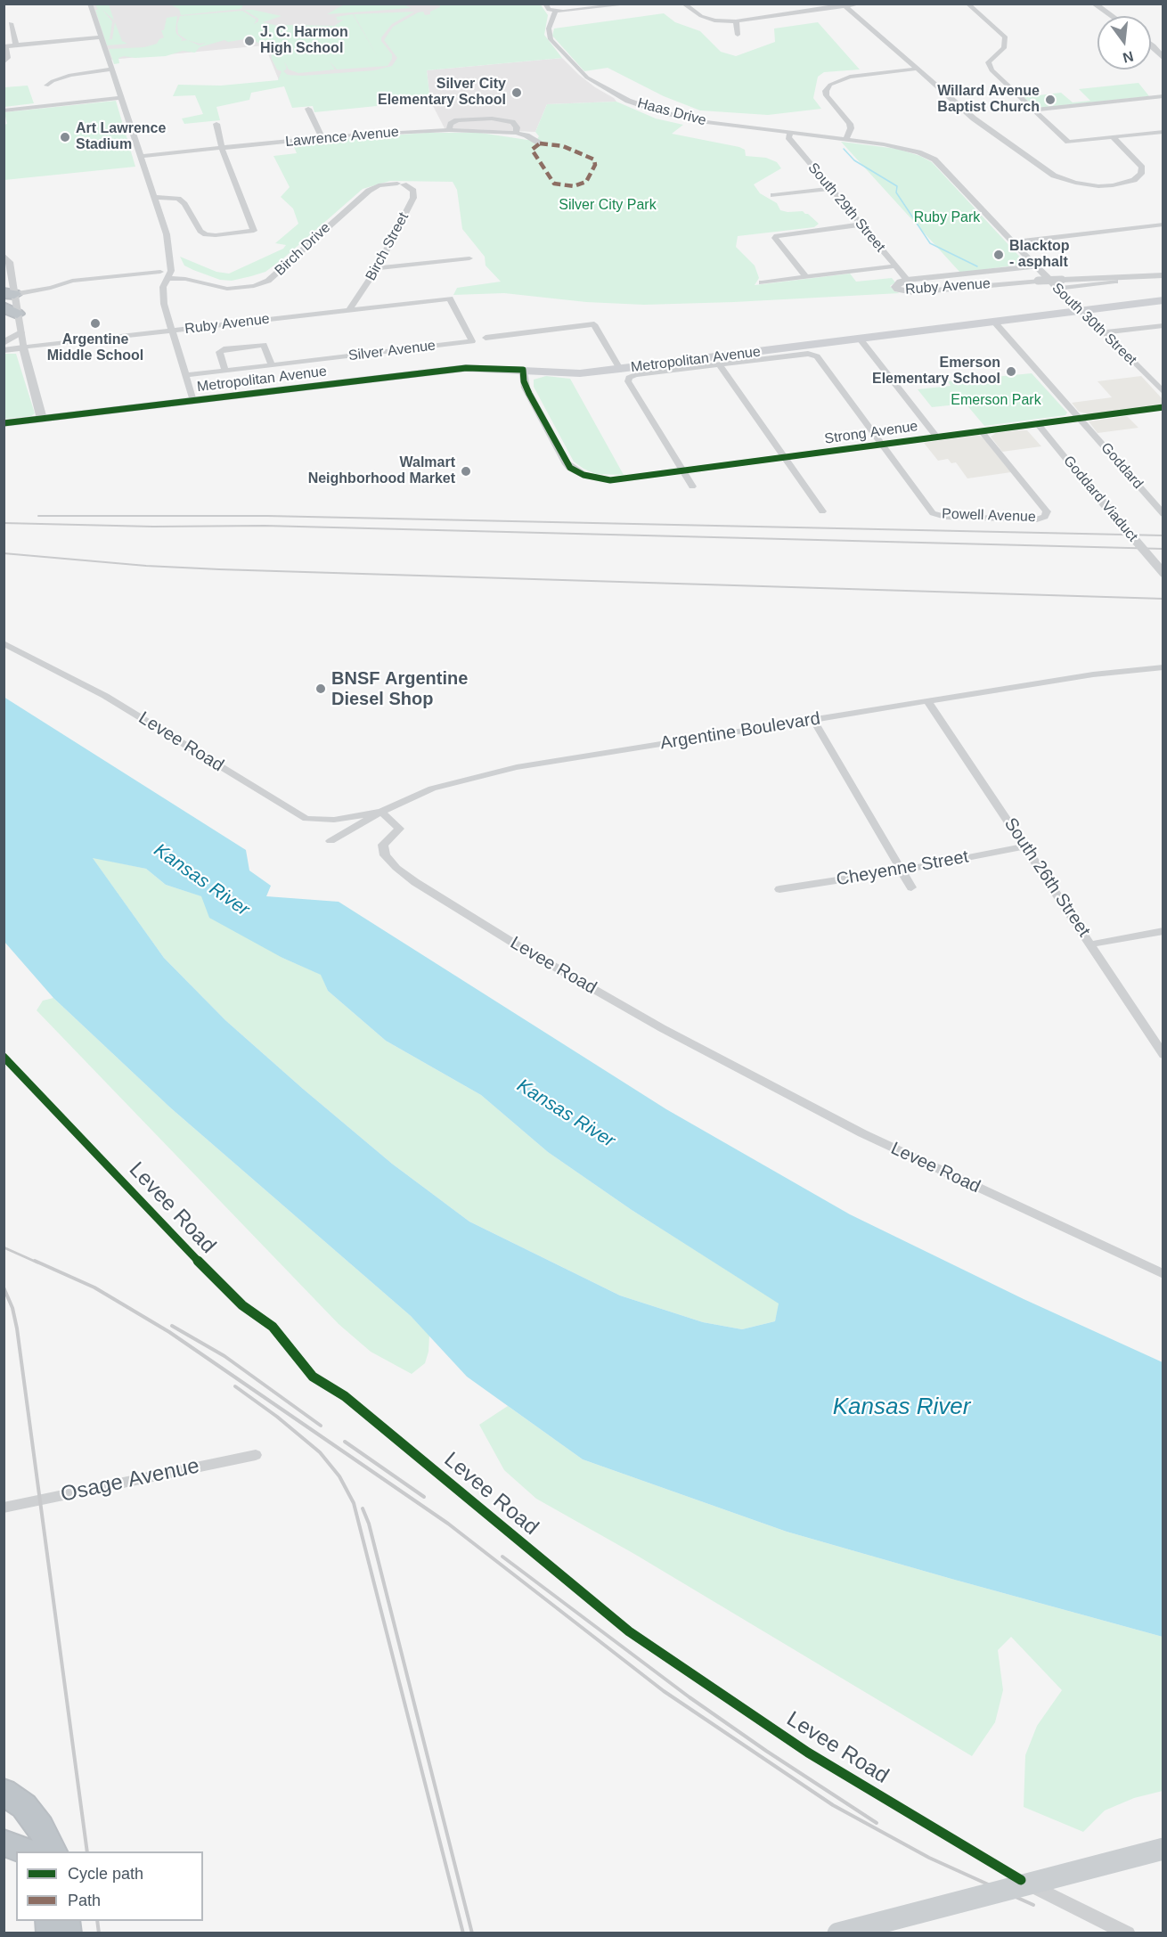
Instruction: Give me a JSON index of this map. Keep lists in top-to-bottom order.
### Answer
{
  "streets": {
    "main road": ["Metropolitan Avenue"],
    "street": [
      "Haas Drive",
      "Lawrence Avenue",
      "South 29th Street",
      "Birch Street",
      "Birch Drive",
      "Ruby Avenue",
      "South 30th Street",
      "Silver Avenue",
      "Strong Avenue",
      "Goddard",
      "Goddard Viaduct",
      "Powell Avenue",
      "Argentine Boulevard",
      "Levee Road",
      "Cheyenne Street",
      "South 26th Street",
      "Osage Avenue"
    ]
  },
  "crossings": [
    ["Haas Drive", "South 29th Street"],
    ["Haas Drive", "South 30th Street"],
    ["South 29th Street", "Ruby Avenue"],
    ["Birch Street", "Birch Drive"],
    ["Birch Street", "Ruby Avenue"],
    ["Ruby Avenue", "South 30th Street"],
    ["Ruby Avenue", "Silver Avenue"],
    ["South 30th Street", "Metropolitan Avenue"],
    ["Metropolitan Avenue", "Strong Avenue"],
    ["Strong Avenue", "Goddard"],
    ["Strong Avenue", "Goddard Viaduct"],
    ["Strong Avenue", "Powell Avenue"],
    ["Argentine Boulevard", "Levee Road"],
    ["Argentine Boulevard", "South 26th Street"],
    ["Cheyenne Street", "South 26th Street"]
  ],
  "water": ["Kansas River"],
  "parks": ["Silver City Park", "Ruby Park", "Emerson Park"],
  "places": [
    "J. C. Harmon High School",
    "Silver City Elementary School",
    "Willard Avenue Baptist Church",
    "Art Lawrence Stadium",
    "Blacktop - asphalt",
    "Argentine Middle School",
    "Emerson Elementary School",
    "Walmart Neighborhood Market",
    "BNSF Argentine Diesel Shop"
  ],
  "legend": ["Cycle path", "Path"],
  "north": "bottom"
}
